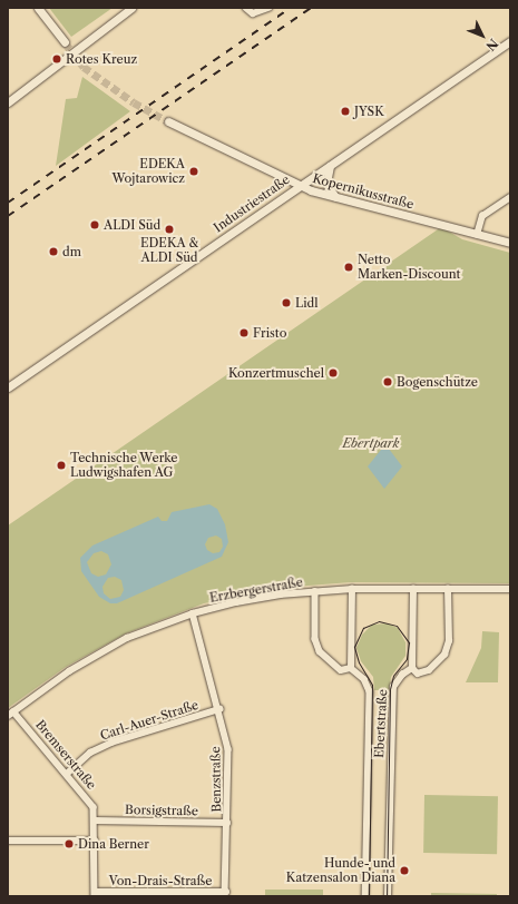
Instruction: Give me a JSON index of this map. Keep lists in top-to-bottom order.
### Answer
{
  "streets": {
    "street": [
      "Kopernikusstraße",
      "Industriestraße",
      "Erzbergerstraße",
      "Carl-Auer-Straße",
      "Ebertstraße",
      "Bremserstraße",
      "Benzstraße",
      "Borsigstraße",
      "Von-Drais-Straße"
    ]
  },
  "crossings": [
    ["Kopernikusstraße", "Industriestraße"],
    ["Erzbergerstraße", "Ebertstraße"],
    ["Erzbergerstraße", "Bremserstraße"],
    ["Erzbergerstraße", "Benzstraße"],
    ["Carl-Auer-Straße", "Bremserstraße"],
    ["Carl-Auer-Straße", "Benzstraße"],
    ["Bremserstraße", "Borsigstraße"],
    ["Bremserstraße", "Von-Drais-Straße"],
    ["Benzstraße", "Borsigstraße"],
    ["Benzstraße", "Von-Drais-Straße"]
  ],
  "parks": ["Ebertpark"],
  "places": [
    "Rotes Kreuz",
    "JYSK",
    "EDEKA Wojtarowicz",
    "ALDI Süd",
    "EDEKA & ALDI Süd",
    "dm",
    "Netto Marken-Discount",
    "Lidl",
    "Fristo",
    "Konzertmuschel",
    "Bogenschütze",
    "Technische Werke Ludwigshafen AG",
    "Dina Berner",
    "Hunde- und Katzensalon Diana"
  ],
  "north": "bottom right"
}
